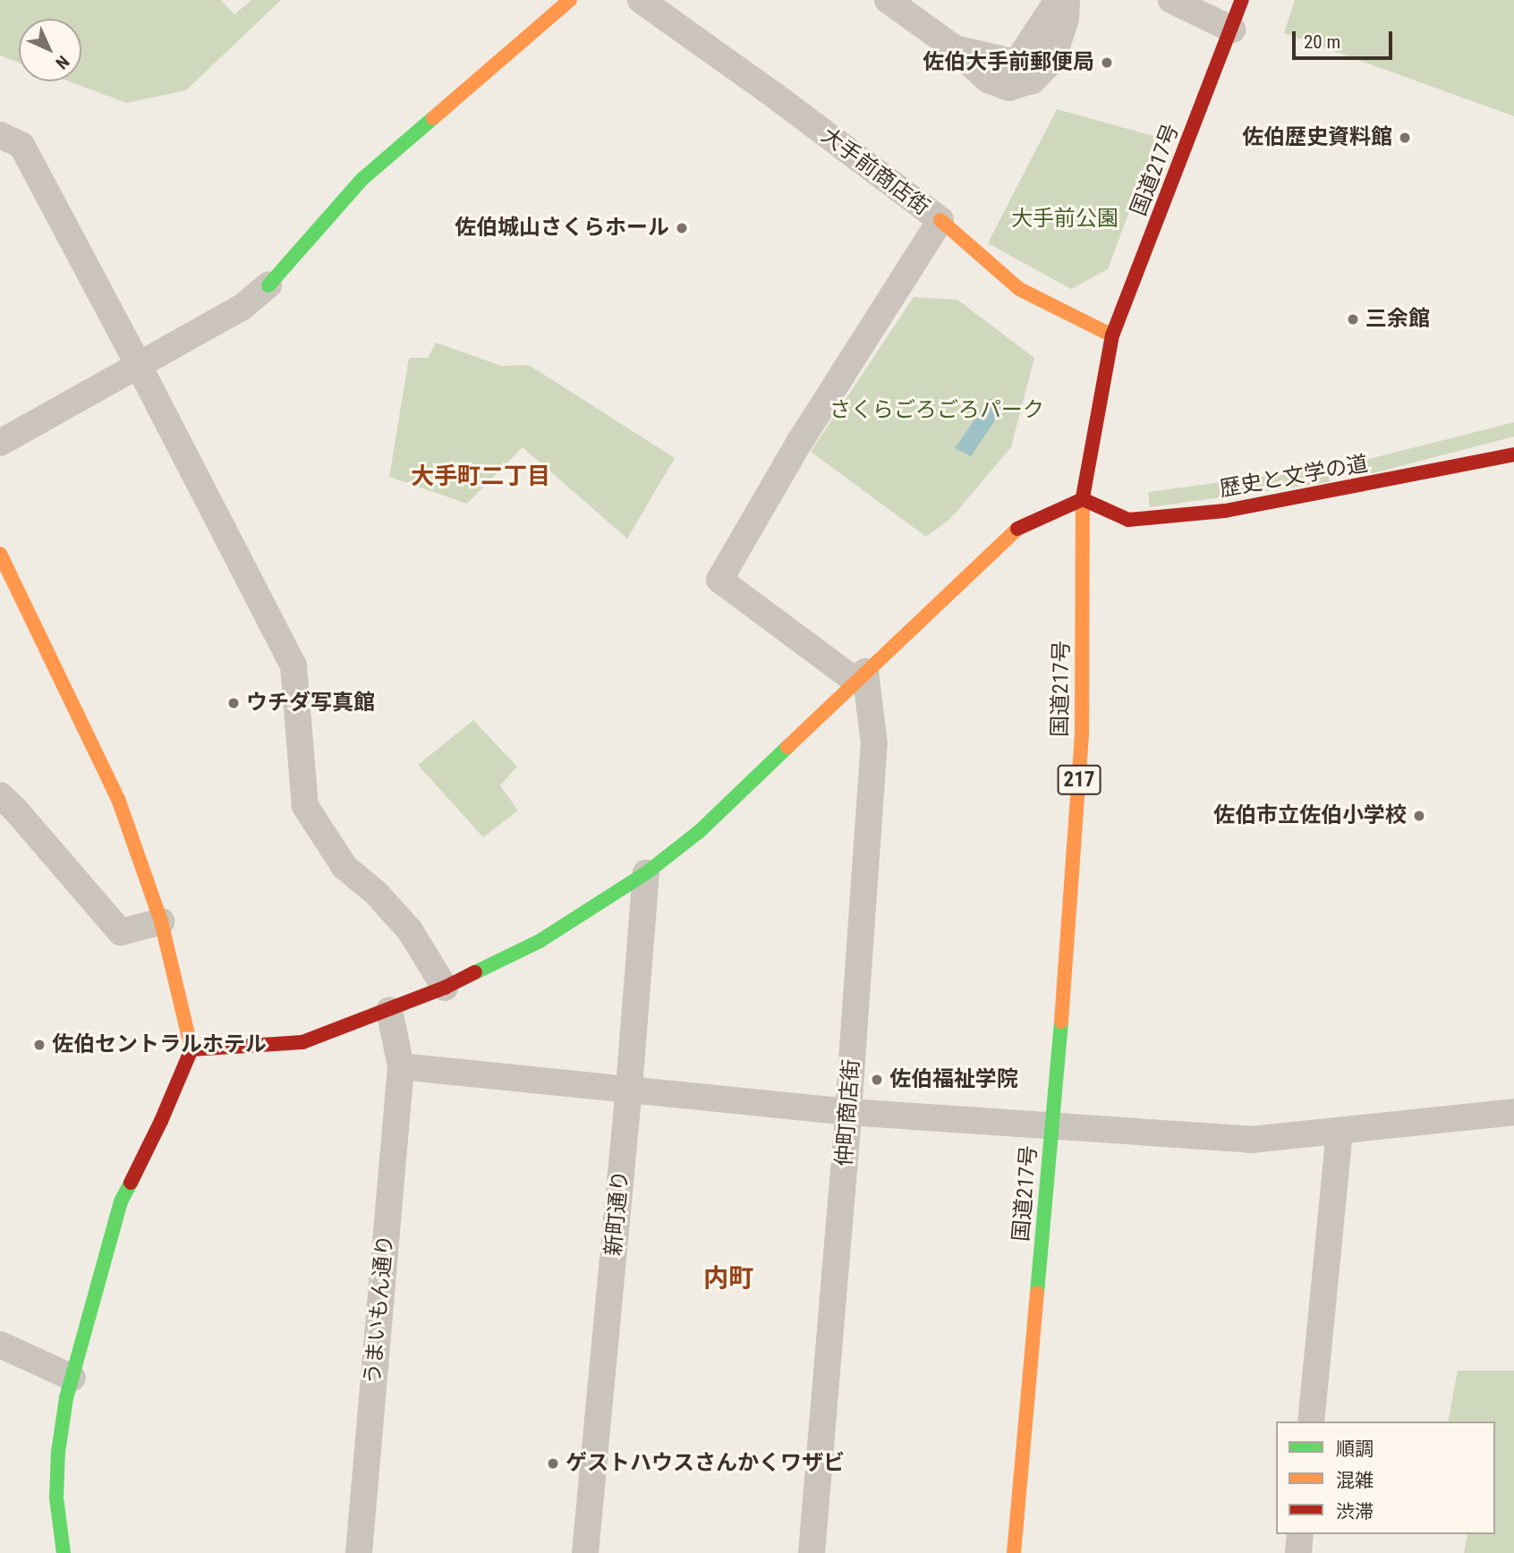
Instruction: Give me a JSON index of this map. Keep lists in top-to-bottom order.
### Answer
{
  "streets": {
    "main road": [
      "国道217号",
      "大手前商店街",
      "歴史と文学の道",
      "217"
    ],
    "street": ["仲町商店街", "新町通り", "うまいもん通り"]
  },
  "crossings": [
    ["国道217号", "大手前商店街"],
    ["国道217号", "歴史と文学の道"]
  ],
  "districts": ["大手町二丁目", "内町"],
  "parks": ["大手前公園", "さくらごろごろパーク"],
  "places": [
    "佐伯大手前郵便局",
    "佐伯歴史資料館",
    "佐伯城山さくらホール",
    "三余館",
    "ウチダ写真館",
    "佐伯市立佐伯小学校",
    "佐伯セントラルホテル",
    "佐伯福祉学院",
    "ゲストハウスさんかくワザビ"
  ],
  "legend": ["順調", "混雑", "渋滞"],
  "scale_bar": "20 m",
  "north": "bottom right"
}
